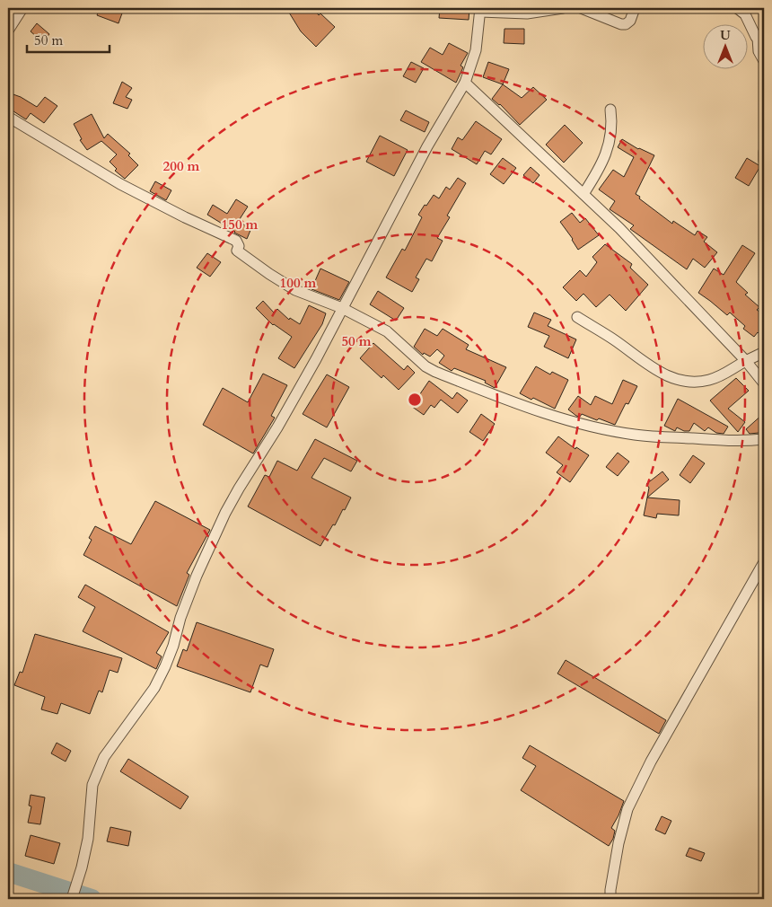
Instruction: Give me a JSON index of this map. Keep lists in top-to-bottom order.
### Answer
{
  "scale_bar": "50 m",
  "north": "top",
  "rings": [
    "200 m",
    "150 m",
    "100 m",
    "50 m"
  ]
}
